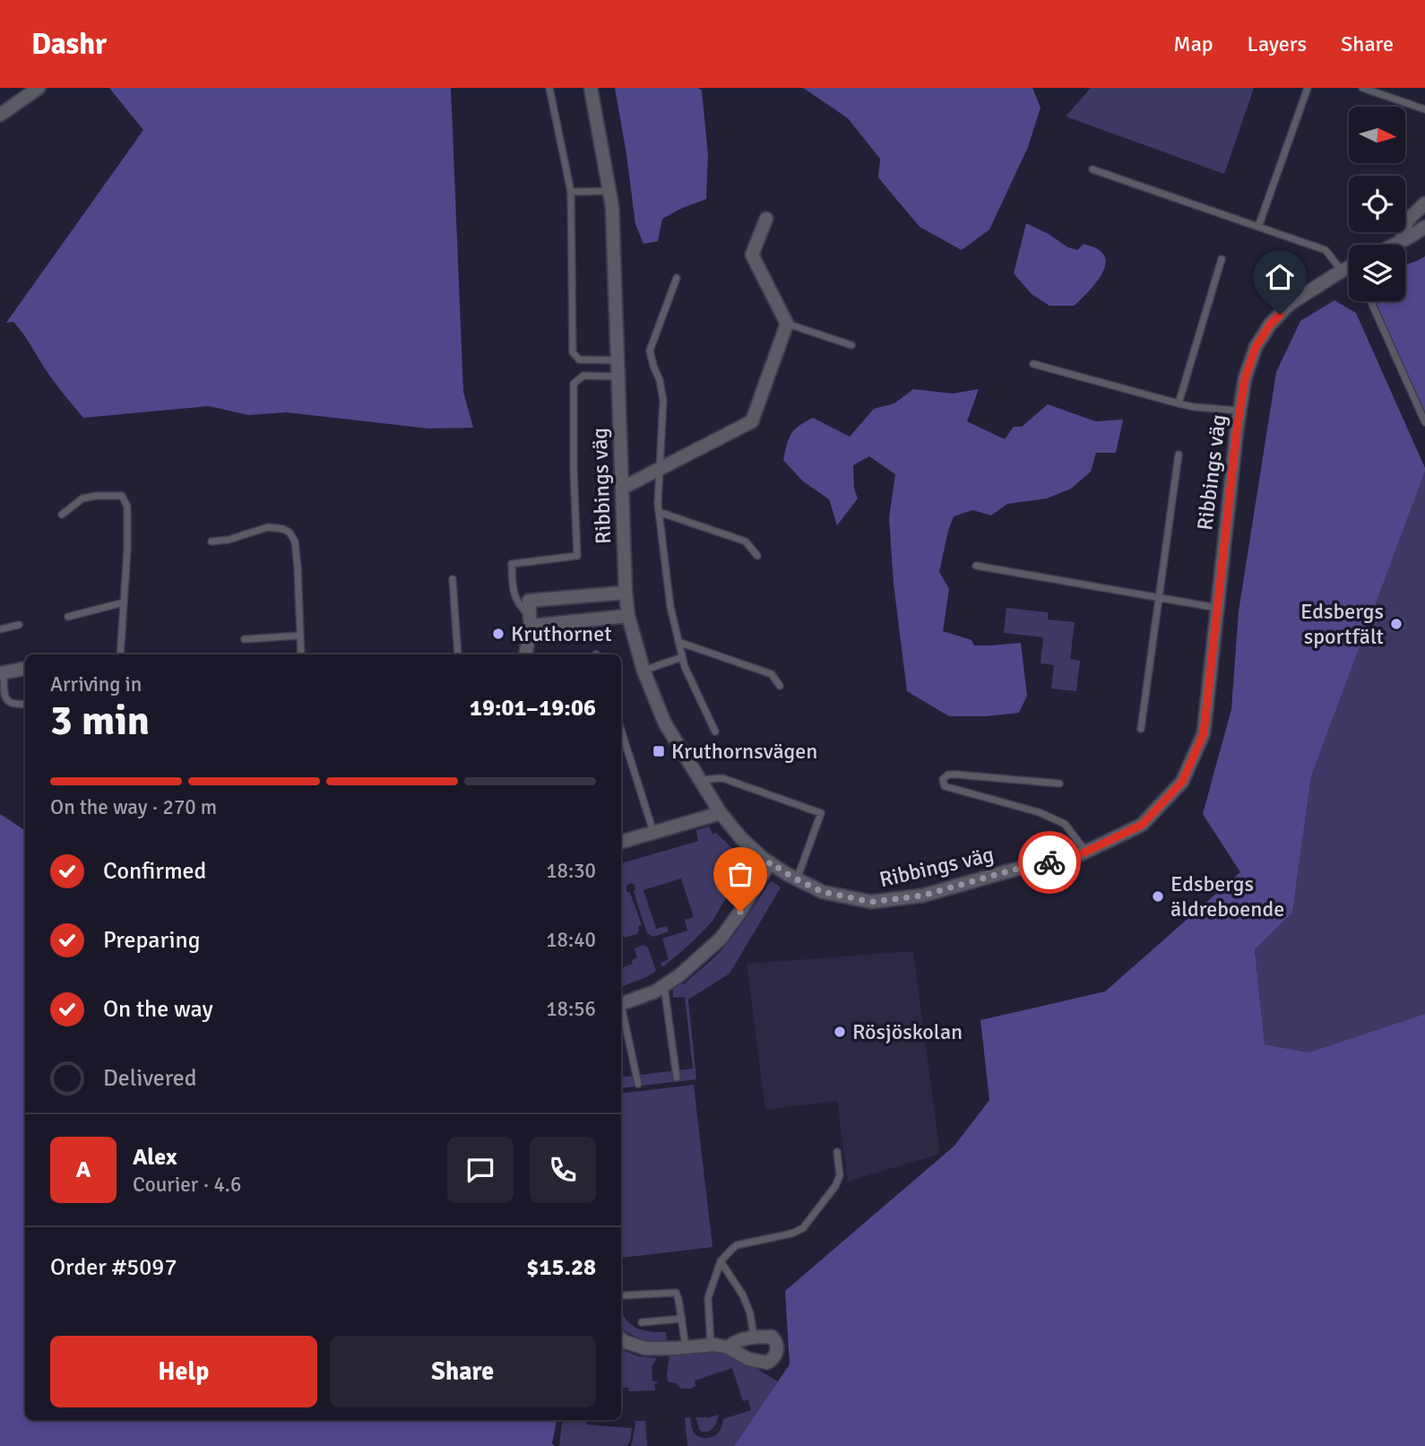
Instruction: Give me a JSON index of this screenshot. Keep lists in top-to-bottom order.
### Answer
{
  "streets": {
    "street": ["Ribbings väg"]
  },
  "places": {
    "other": [
      "Edsbergs sportfält",
      "Kruthornet",
      "Edsbergs äldreboende",
      "Rösjöskolan"
    ],
    "transit": ["Kruthornsvägen"]
  },
  "north": "right",
  "page": {
    "header": "Dashr",
    "nav": ["Map", "Layers", "Share"],
    "heading": ["3 min", "Arriving in", "19:01–19:06"],
    "panel": [
      "Alex",
      "Courier · 4.6",
      "Order #5097",
      "$15.28"
    ],
    "bar": "On the way · 270 m",
    "list": [
      ["Confirmed", "18:30"],
      ["Preparing", "18:40"],
      ["On the way", "18:56"],
      "Delivered"
    ],
    "round": "A",
    "buttons": ["Help", "Share"]
  }
}
